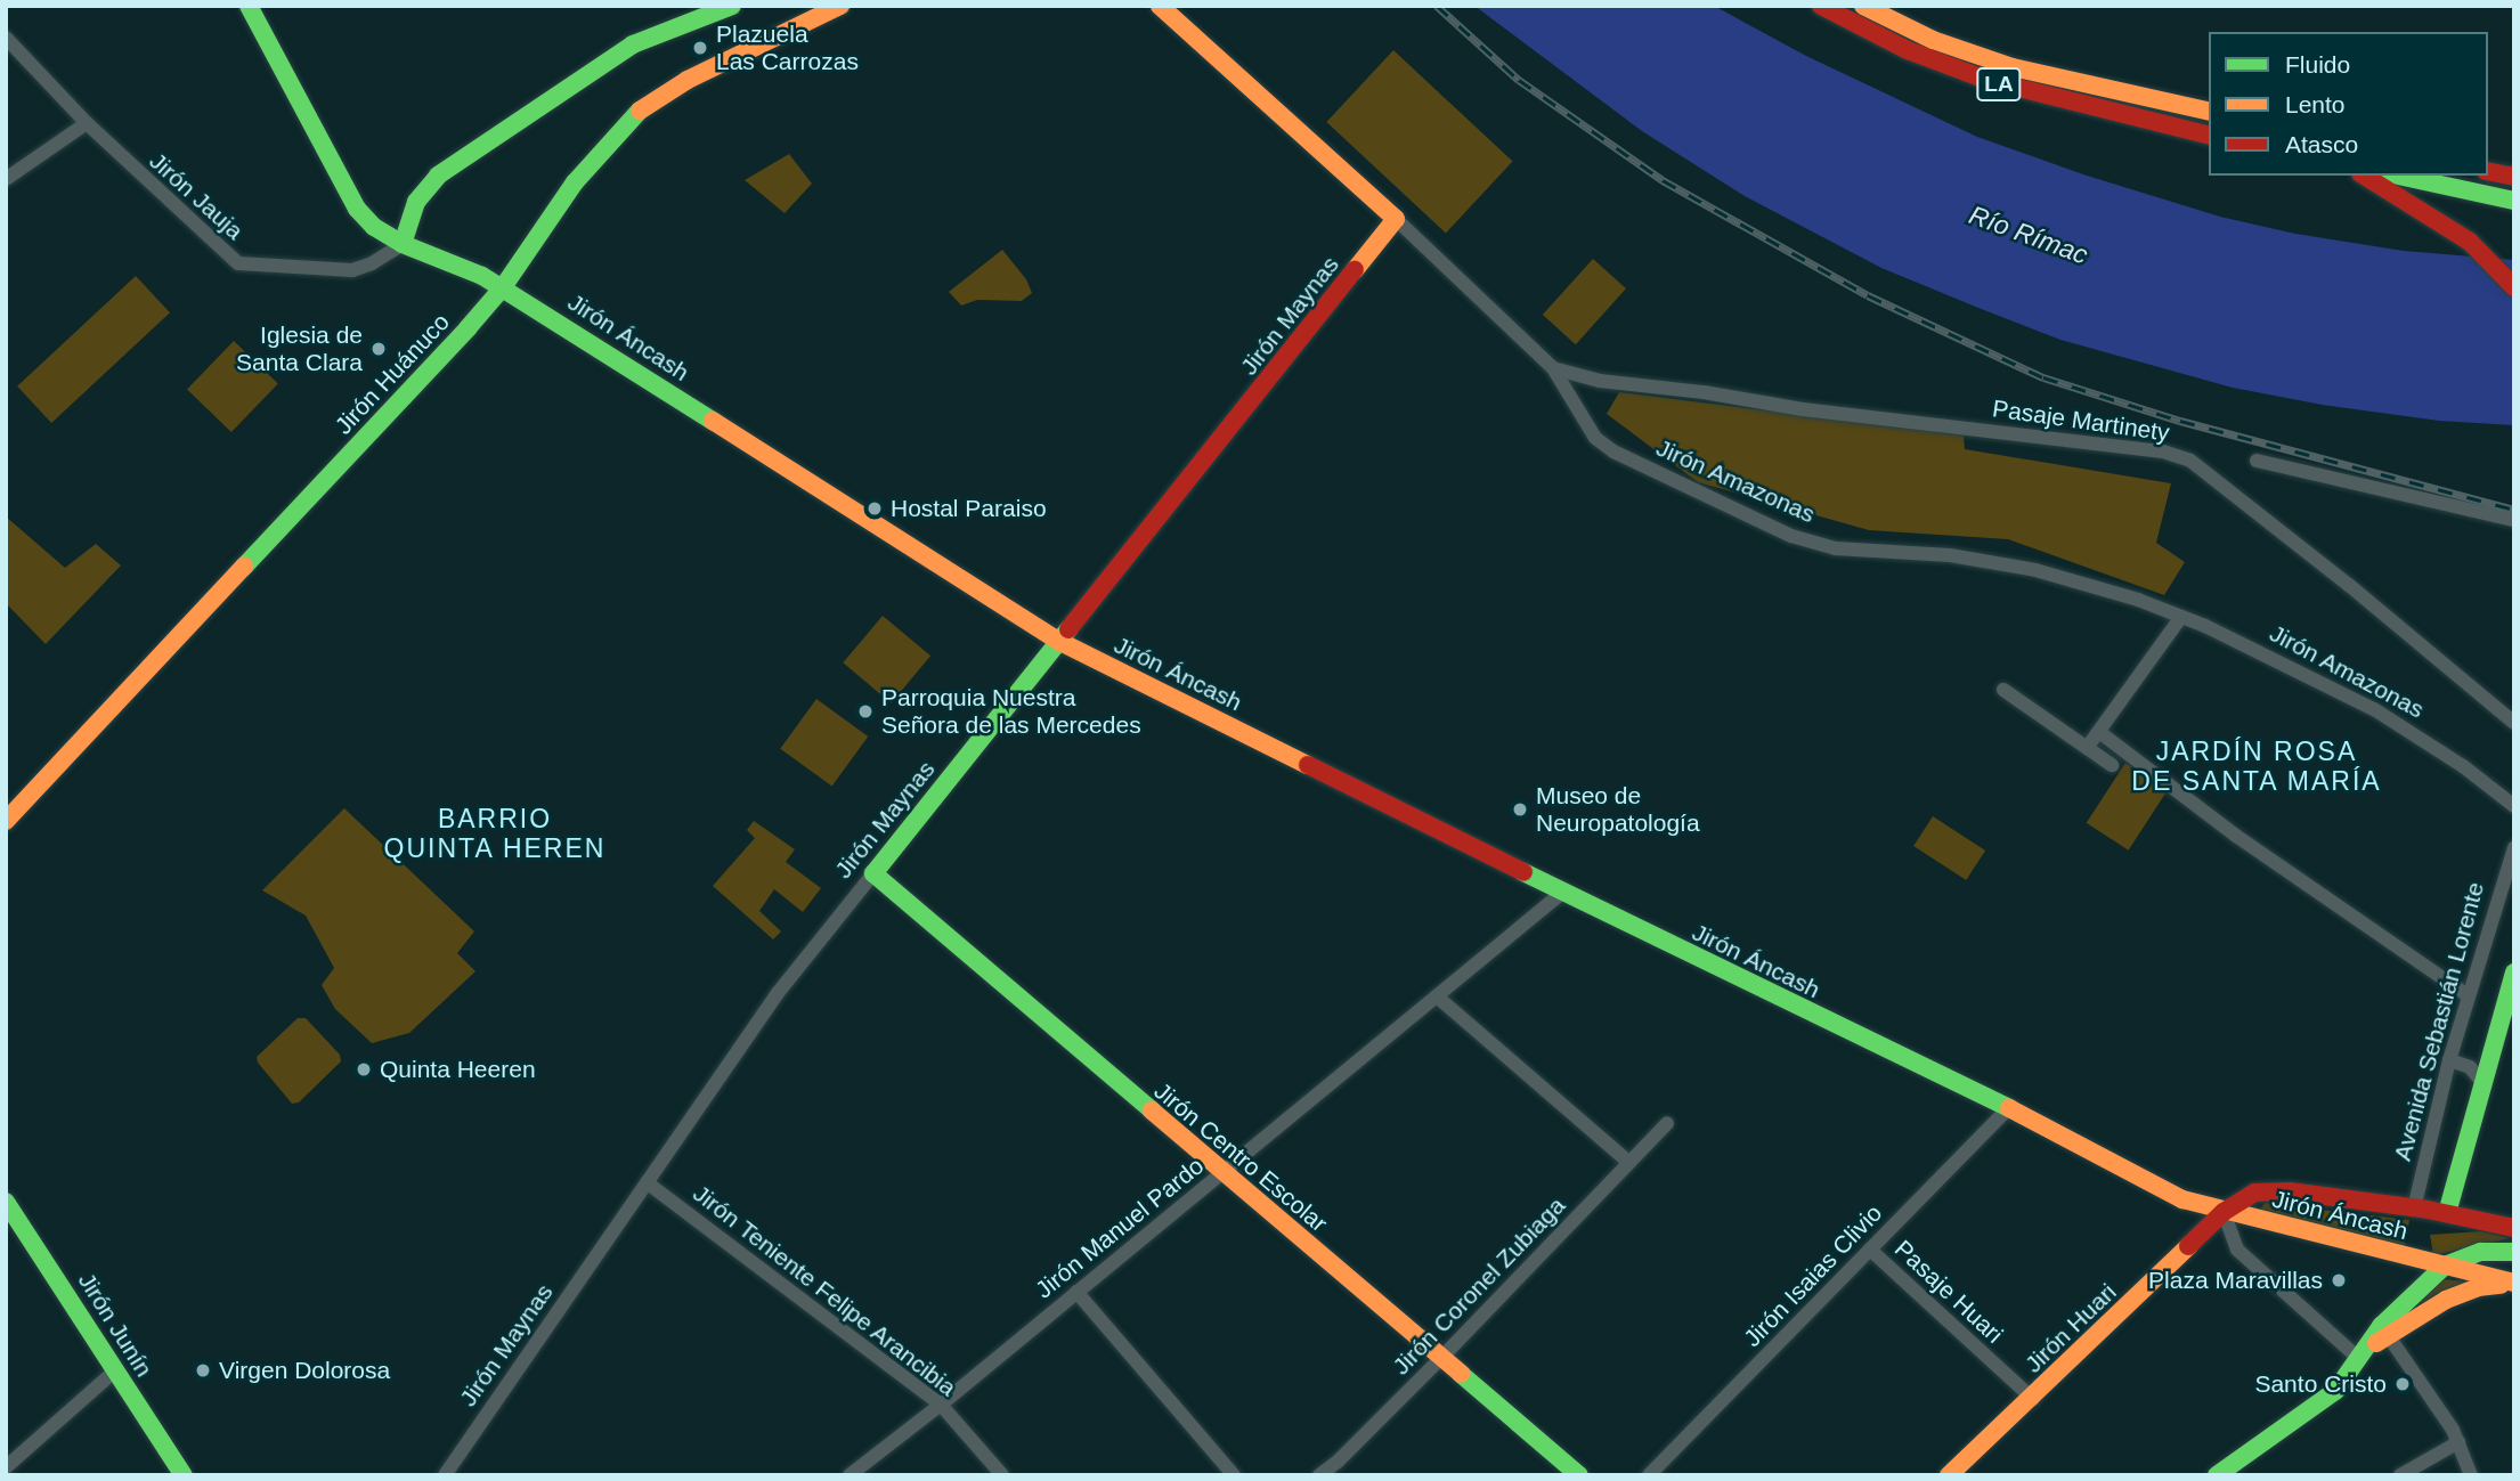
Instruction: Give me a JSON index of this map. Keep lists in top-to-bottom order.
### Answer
{
  "streets": {
    "main road": [
      "LA",
      "Jirón Maynas",
      "Jirón Áncash",
      "Jirón Huánuco",
      "Jirón Amazonas",
      "Jirón Centro Escolar",
      "Jirón Junín",
      "Jirón Huari"
    ],
    "street": [
      "Jirón Jauja",
      "Pasaje Martinety",
      "Avenida Sebastián Lorente",
      "Jirón Manuel Pardo",
      "Jirón Isaias Clivio",
      "Jirón Coronel Zubiaga",
      "Jirón Teniente Felipe Arancibia",
      "Pasaje Huari"
    ]
  },
  "crossings": [
    ["Jirón Jauja", "Jirón Áncash"],
    ["Jirón Maynas", "Jirón Áncash"],
    ["Jirón Maynas", "Jirón Amazonas"],
    ["Jirón Maynas", "Jirón Centro Escolar"],
    ["Jirón Maynas", "Jirón Teniente Felipe Arancibia"],
    ["Jirón Áncash", "Jirón Huánuco"],
    ["Jirón Áncash", "Avenida Sebastián Lorente"],
    ["Jirón Áncash", "Jirón Manuel Pardo"],
    ["Jirón Áncash", "Jirón Isaias Clivio"],
    ["Jirón Áncash", "Jirón Huari"],
    ["Pasaje Martinety", "Jirón Amazonas"],
    ["Jirón Centro Escolar", "Jirón Manuel Pardo"],
    ["Jirón Centro Escolar", "Jirón Coronel Zubiaga"],
    ["Jirón Manuel Pardo", "Jirón Teniente Felipe Arancibia"],
    ["Jirón Isaias Clivio", "Pasaje Huari"],
    ["Pasaje Huari", "Jirón Huari"]
  ],
  "districts": ["JARDÍN ROSA DE SANTA MARÍA", "BARRIO QUINTA HEREN"],
  "water": ["Río Rímac"],
  "places": [
    "Plazuela Las Carrozas",
    "Iglesia de Santa Clara",
    "Hostal Paraiso",
    "Parroquia Nuestra Señora de las Mercedes",
    "Museo de Neuropatología",
    "Quinta Heeren",
    "Plaza Maravillas",
    "Virgen Dolorosa",
    "Santo Cristo"
  ],
  "legend": ["Fluido", "Lento", "Atasco"]
}
